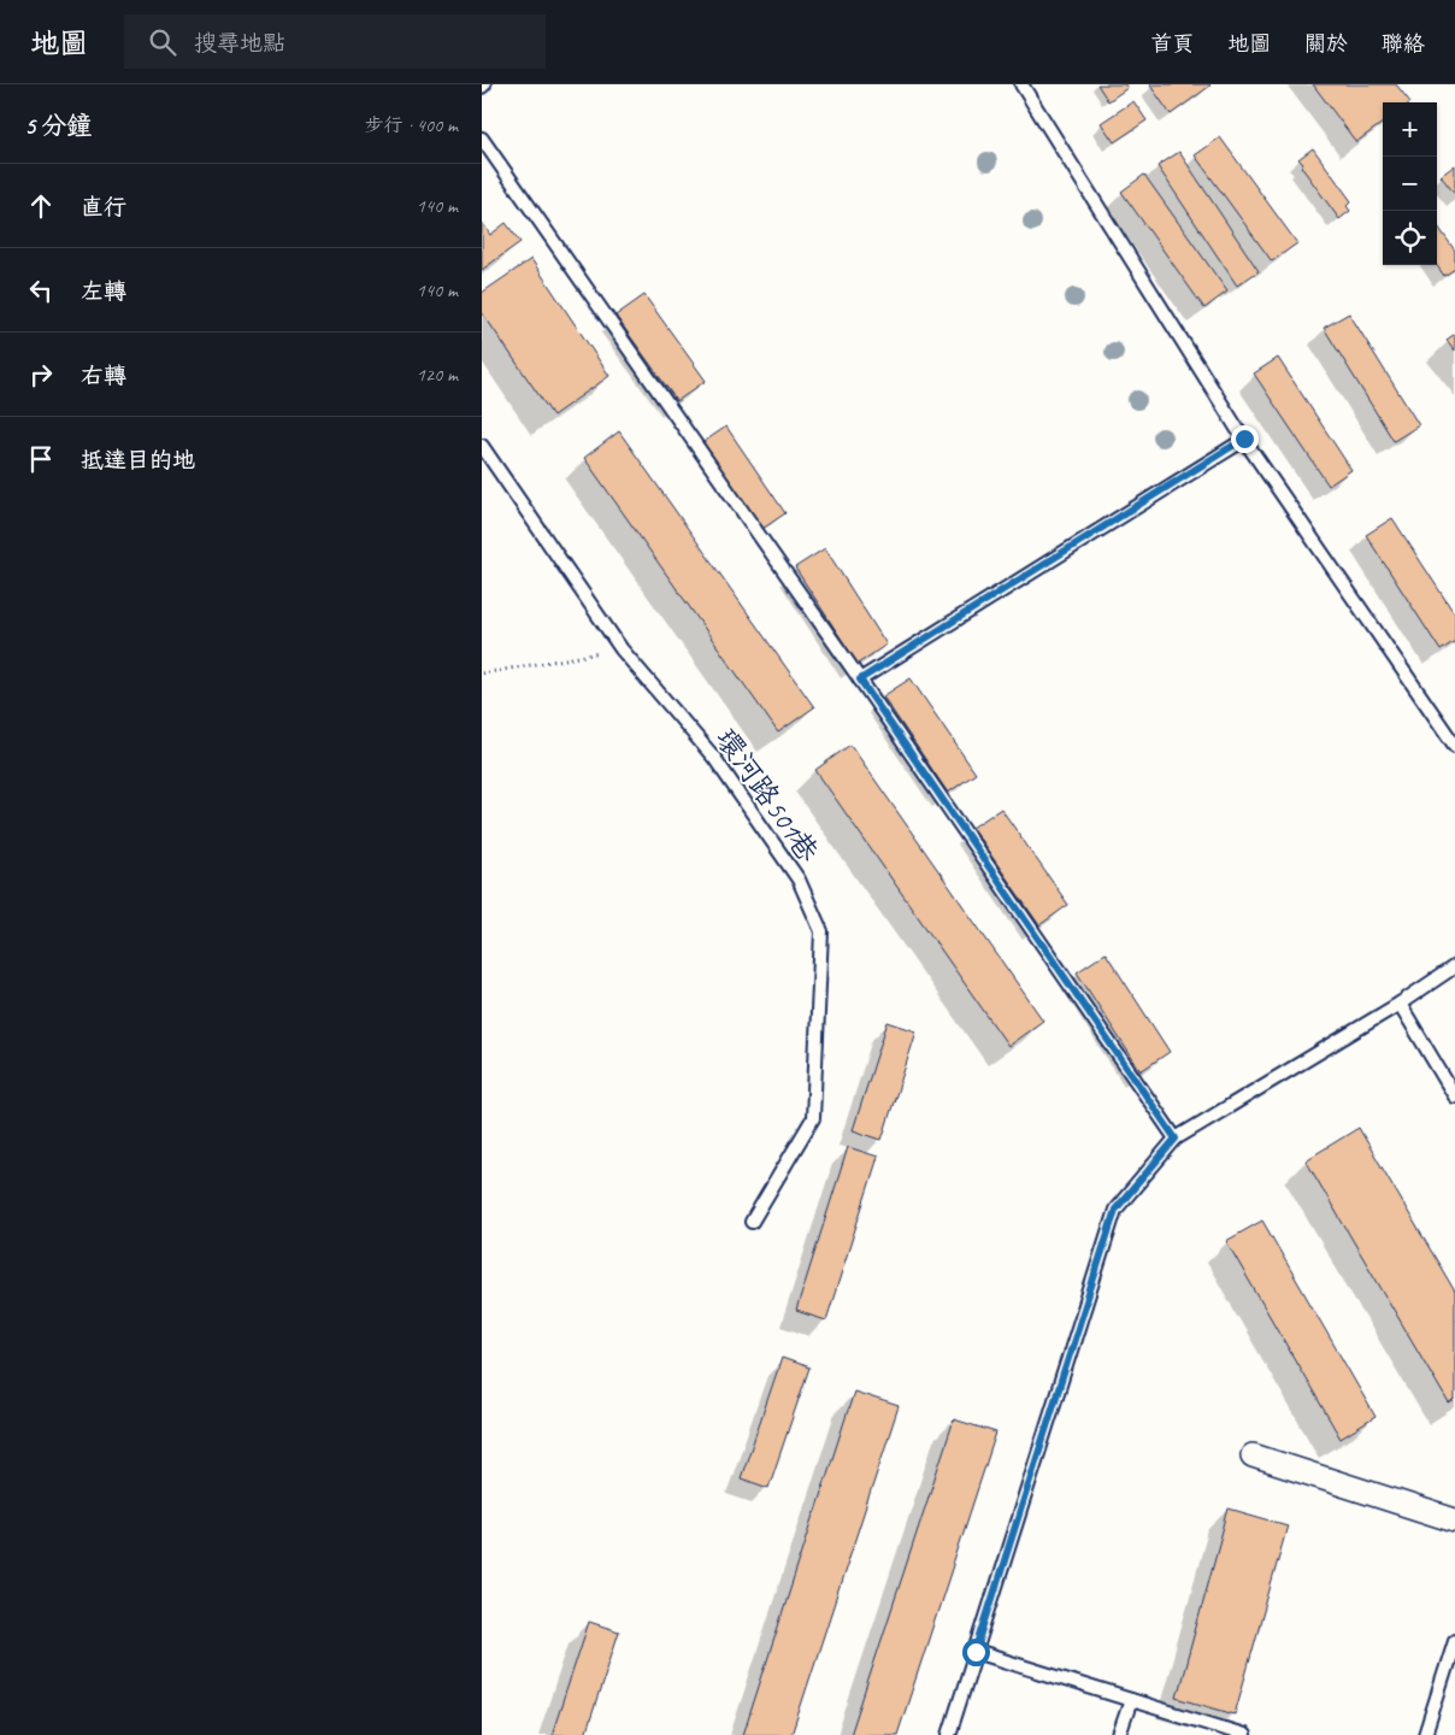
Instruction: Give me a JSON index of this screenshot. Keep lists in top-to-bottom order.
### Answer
{
  "streets": {
    "lane": ["環河路501巷"]
  },
  "page": {
    "header": "地圖",
    "search": "搜尋地點",
    "nav": [
      "首頁",
      "地圖",
      "關於",
      "聯絡"
    ],
    "heading": ["5 分鐘", "步行 · 400 m"],
    "map_buttons": ["+", "−"],
    "list": [
      ["直行", "140 m"],
      ["左轉", "140 m"],
      ["右轉", "120 m"],
      "抵達目的地"
    ]
  }
}
